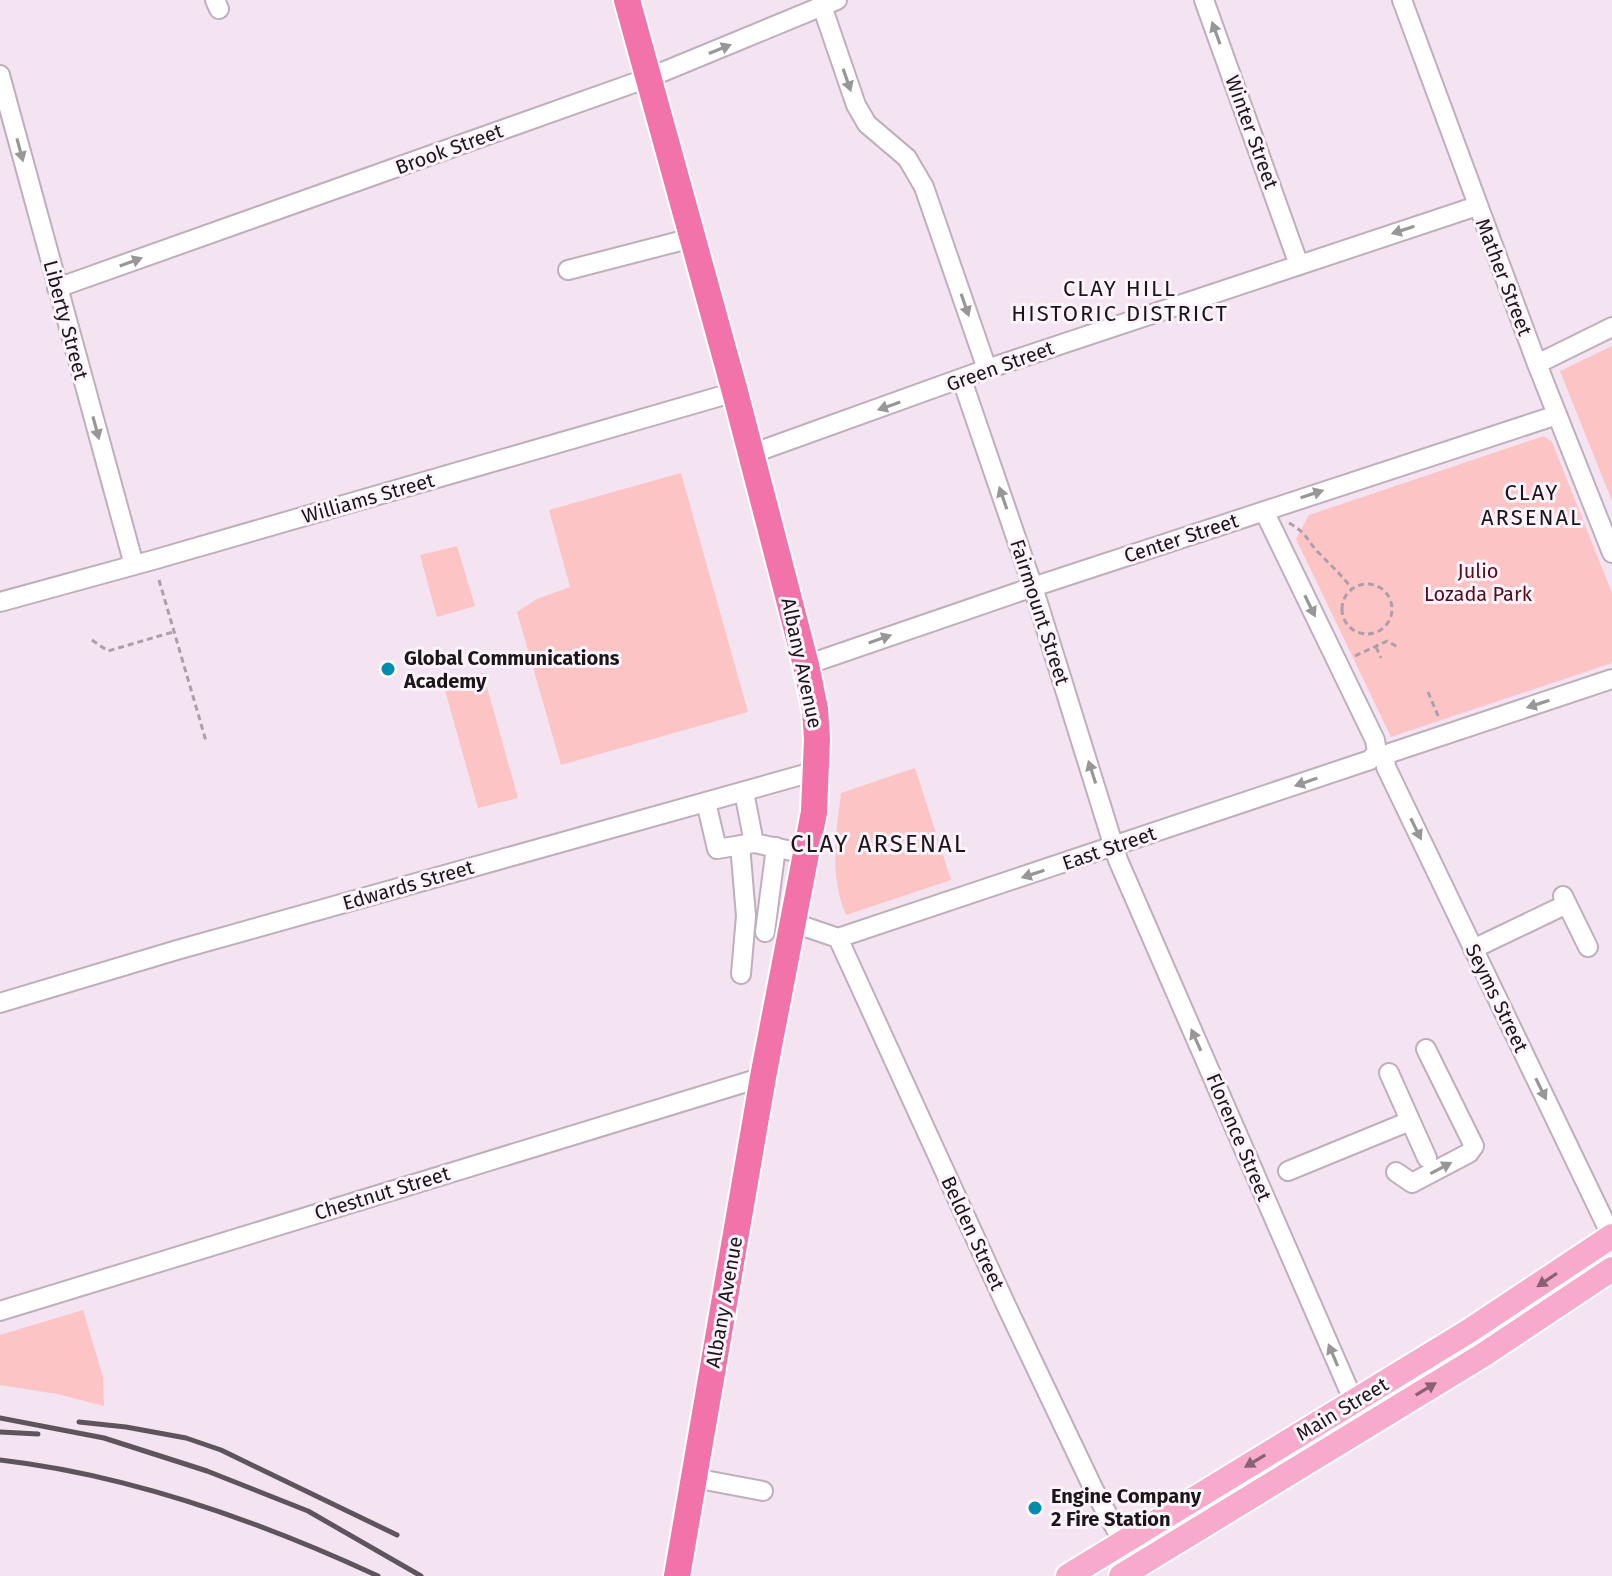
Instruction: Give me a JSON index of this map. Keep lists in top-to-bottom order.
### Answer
{
  "streets": {
    "highway": ["Albany Avenue"],
    "main road": ["Main Street"],
    "street": [
      "Winter Street",
      "Brook Street",
      "Mather Street",
      "Liberty Street",
      "Green Street",
      "Williams Street",
      "Center Street",
      "Fairmount Street",
      "East Street",
      "Edwards Street",
      "Seyms Street",
      "Florence Street",
      "Chestnut Street",
      "Belden Street"
    ]
  },
  "crossings": [
    ["Winter Street", "Green Street"],
    ["Brook Street", "Liberty Street"],
    ["Brook Street", "Albany Avenue"],
    ["Mather Street", "Green Street"],
    ["Mather Street", "Center Street"],
    ["Liberty Street", "Williams Street"],
    ["Green Street", "Fairmount Street"],
    ["Green Street", "Albany Avenue"],
    ["Williams Street", "Albany Avenue"],
    ["Center Street", "Fairmount Street"],
    ["Center Street", "Albany Avenue"],
    ["Center Street", "Seyms Street"],
    ["Fairmount Street", "East Street"],
    ["Fairmount Street", "Florence Street"],
    ["Albany Avenue", "Edwards Street"],
    ["Albany Avenue", "Chestnut Street"],
    ["East Street", "Seyms Street"],
    ["East Street", "Florence Street"],
    ["East Street", "Belden Street"],
    ["Seyms Street", "Main Street"],
    ["Florence Street", "Main Street"],
    ["Belden Street", "Main Street"]
  ],
  "one_way": [
    "Winter Street",
    "Brook Street",
    "Liberty Street",
    "Green Street",
    "Center Street",
    "Fairmount Street",
    "East Street",
    "Seyms Street",
    "Florence Street"
  ],
  "districts": ["CLAY HILL HISTORIC DISTRICT", "CLAY ARSENAL", "CLAY ARSENAL"],
  "parks": ["Julio Lozada Park"],
  "places": ["Global Communications Academy", "Engine Company 2 Fire Station"]
}
